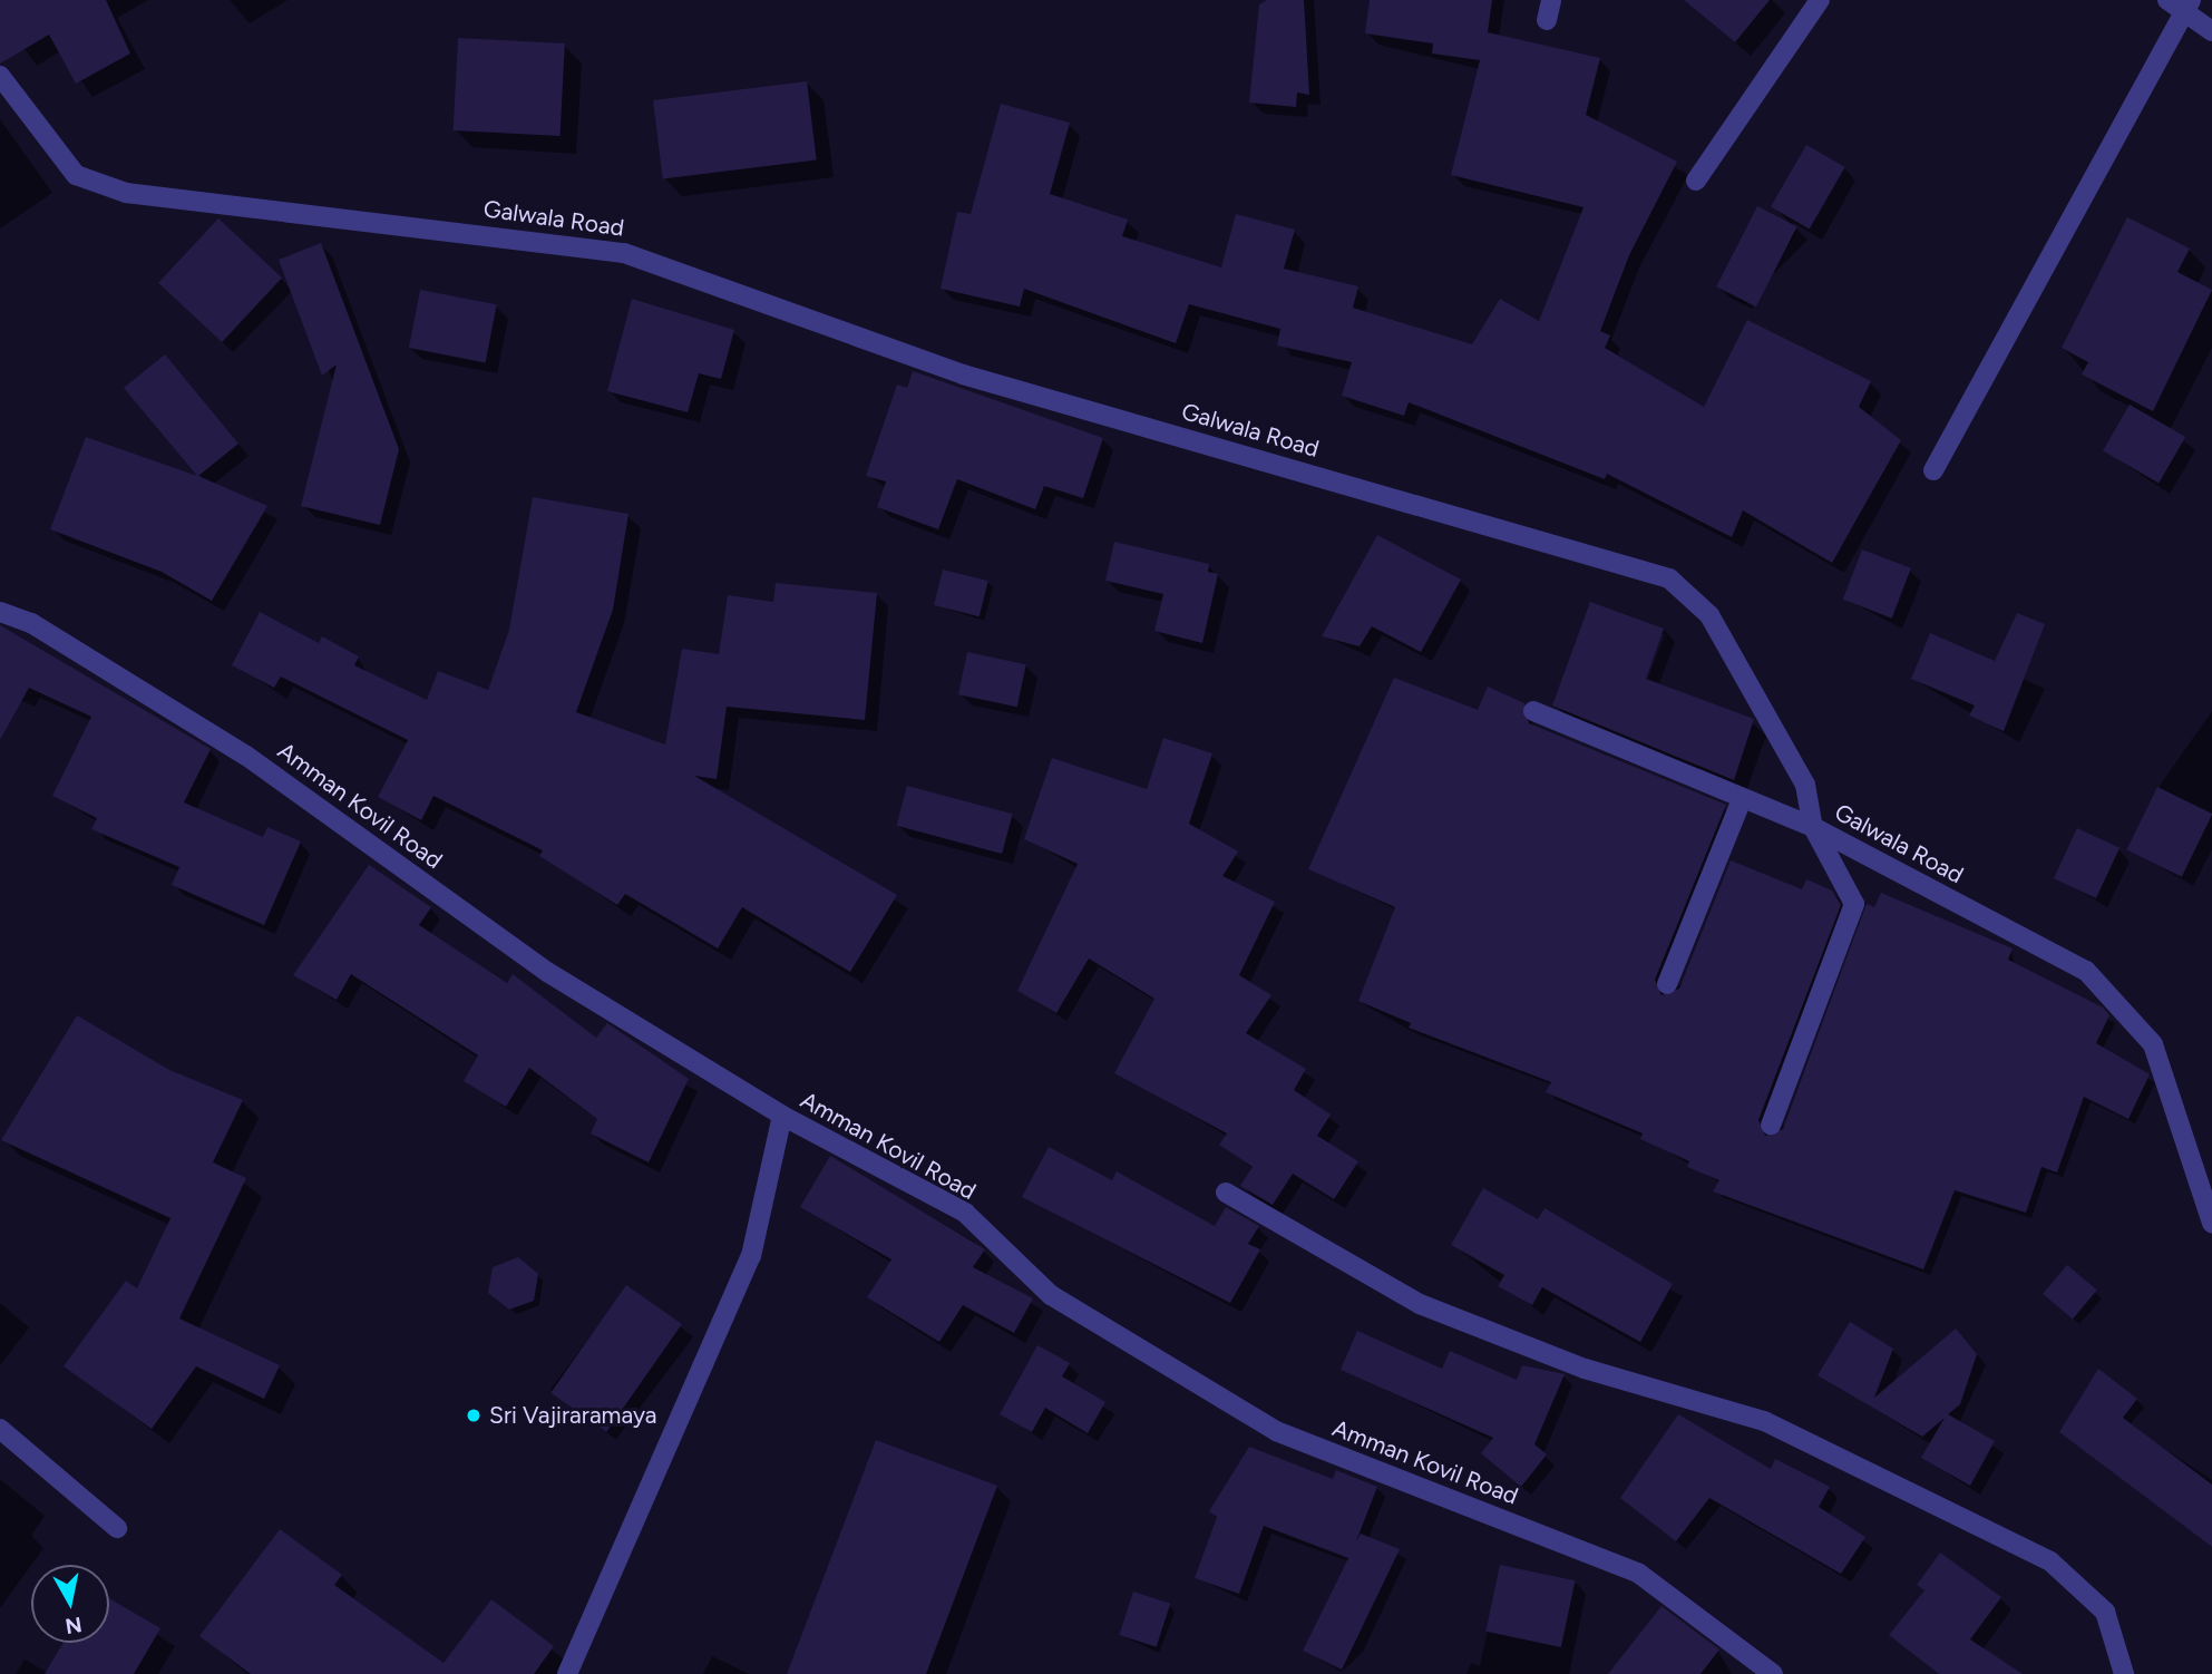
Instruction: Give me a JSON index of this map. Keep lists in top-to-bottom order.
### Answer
{
  "streets": {
    "street": ["Galwala Road", "Amman Kovil Road"]
  },
  "places": ["Sri Vajiraramaya"],
  "north": "bottom"
}
